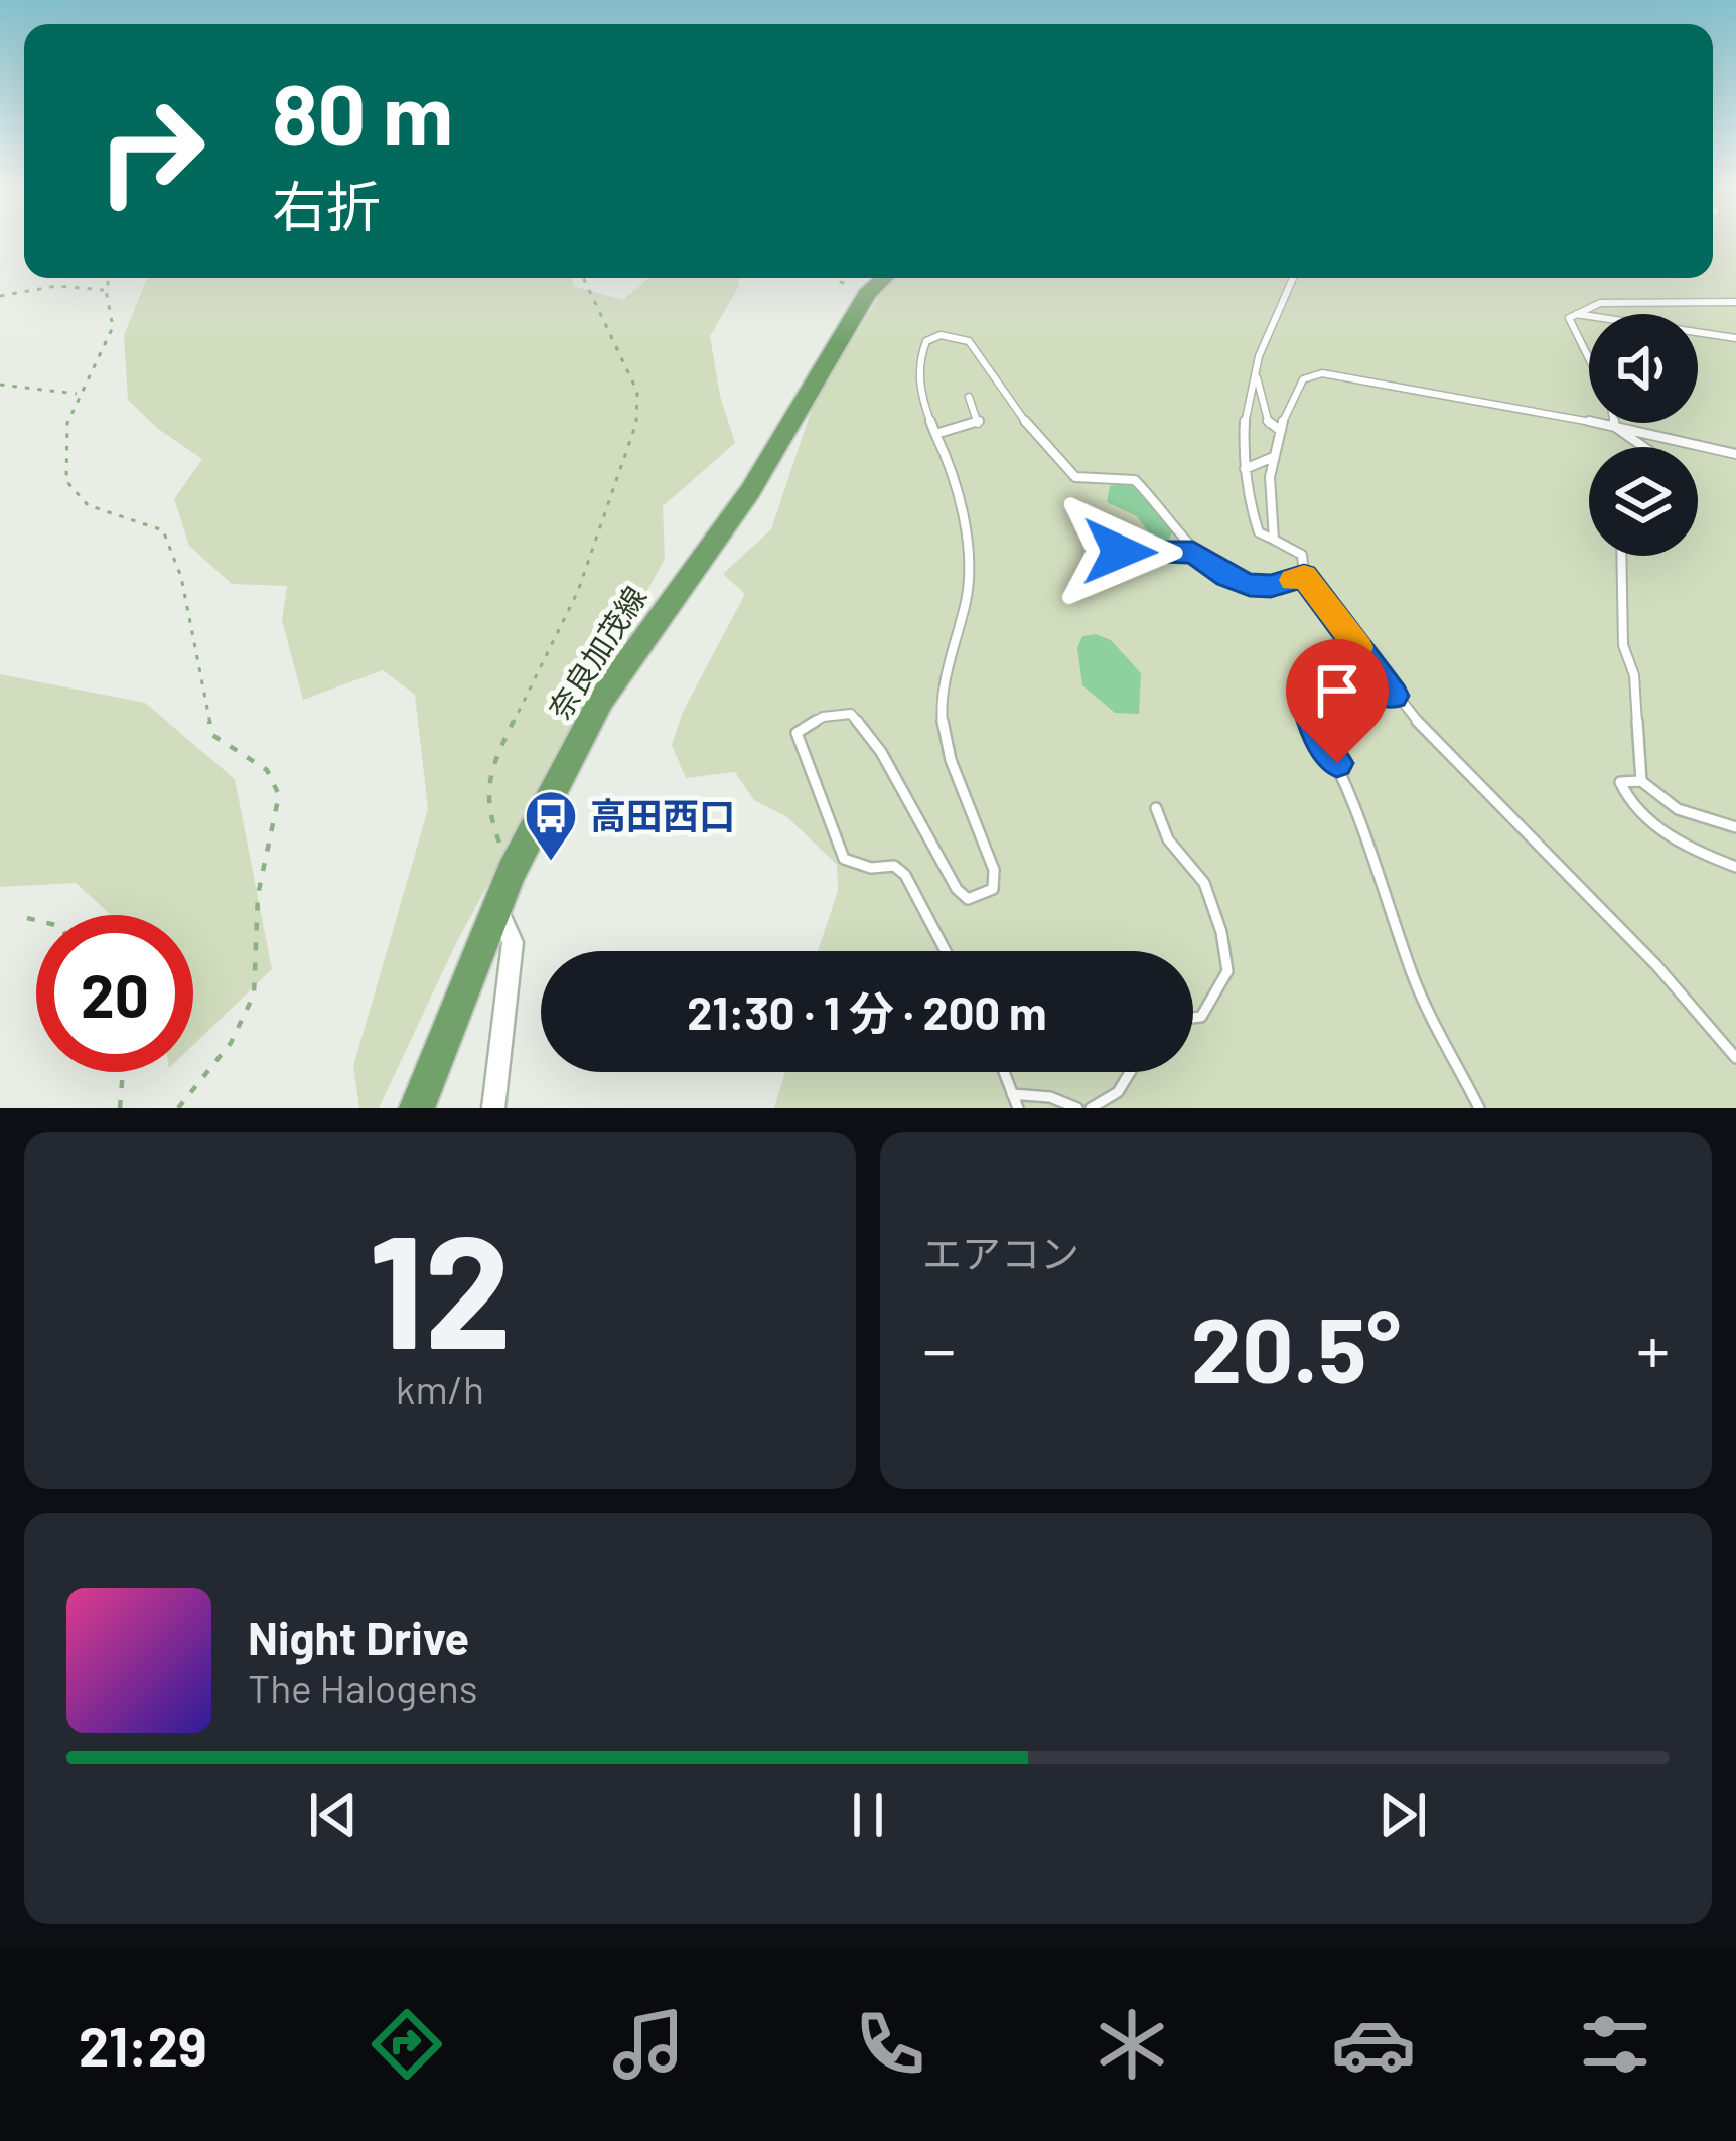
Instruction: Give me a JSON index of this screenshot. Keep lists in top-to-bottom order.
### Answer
{
  "streets": {
    "main road": ["奈良加茂線"]
  },
  "places": {
    "bus stop": ["高田西口"]
  },
  "page": {
    "turn": ["80 m", "右折"],
    "limit": "20",
    "trip": "21:30 · 1 分 · 200 m",
    "tile": [
      ["12", "km/h"],
      "エアコン"
    ],
    "heat": ["−", "20.5°", "+"],
    "song": ["Night Drive", "The Halogens"],
    "tabs": "21:29"
  }
}
